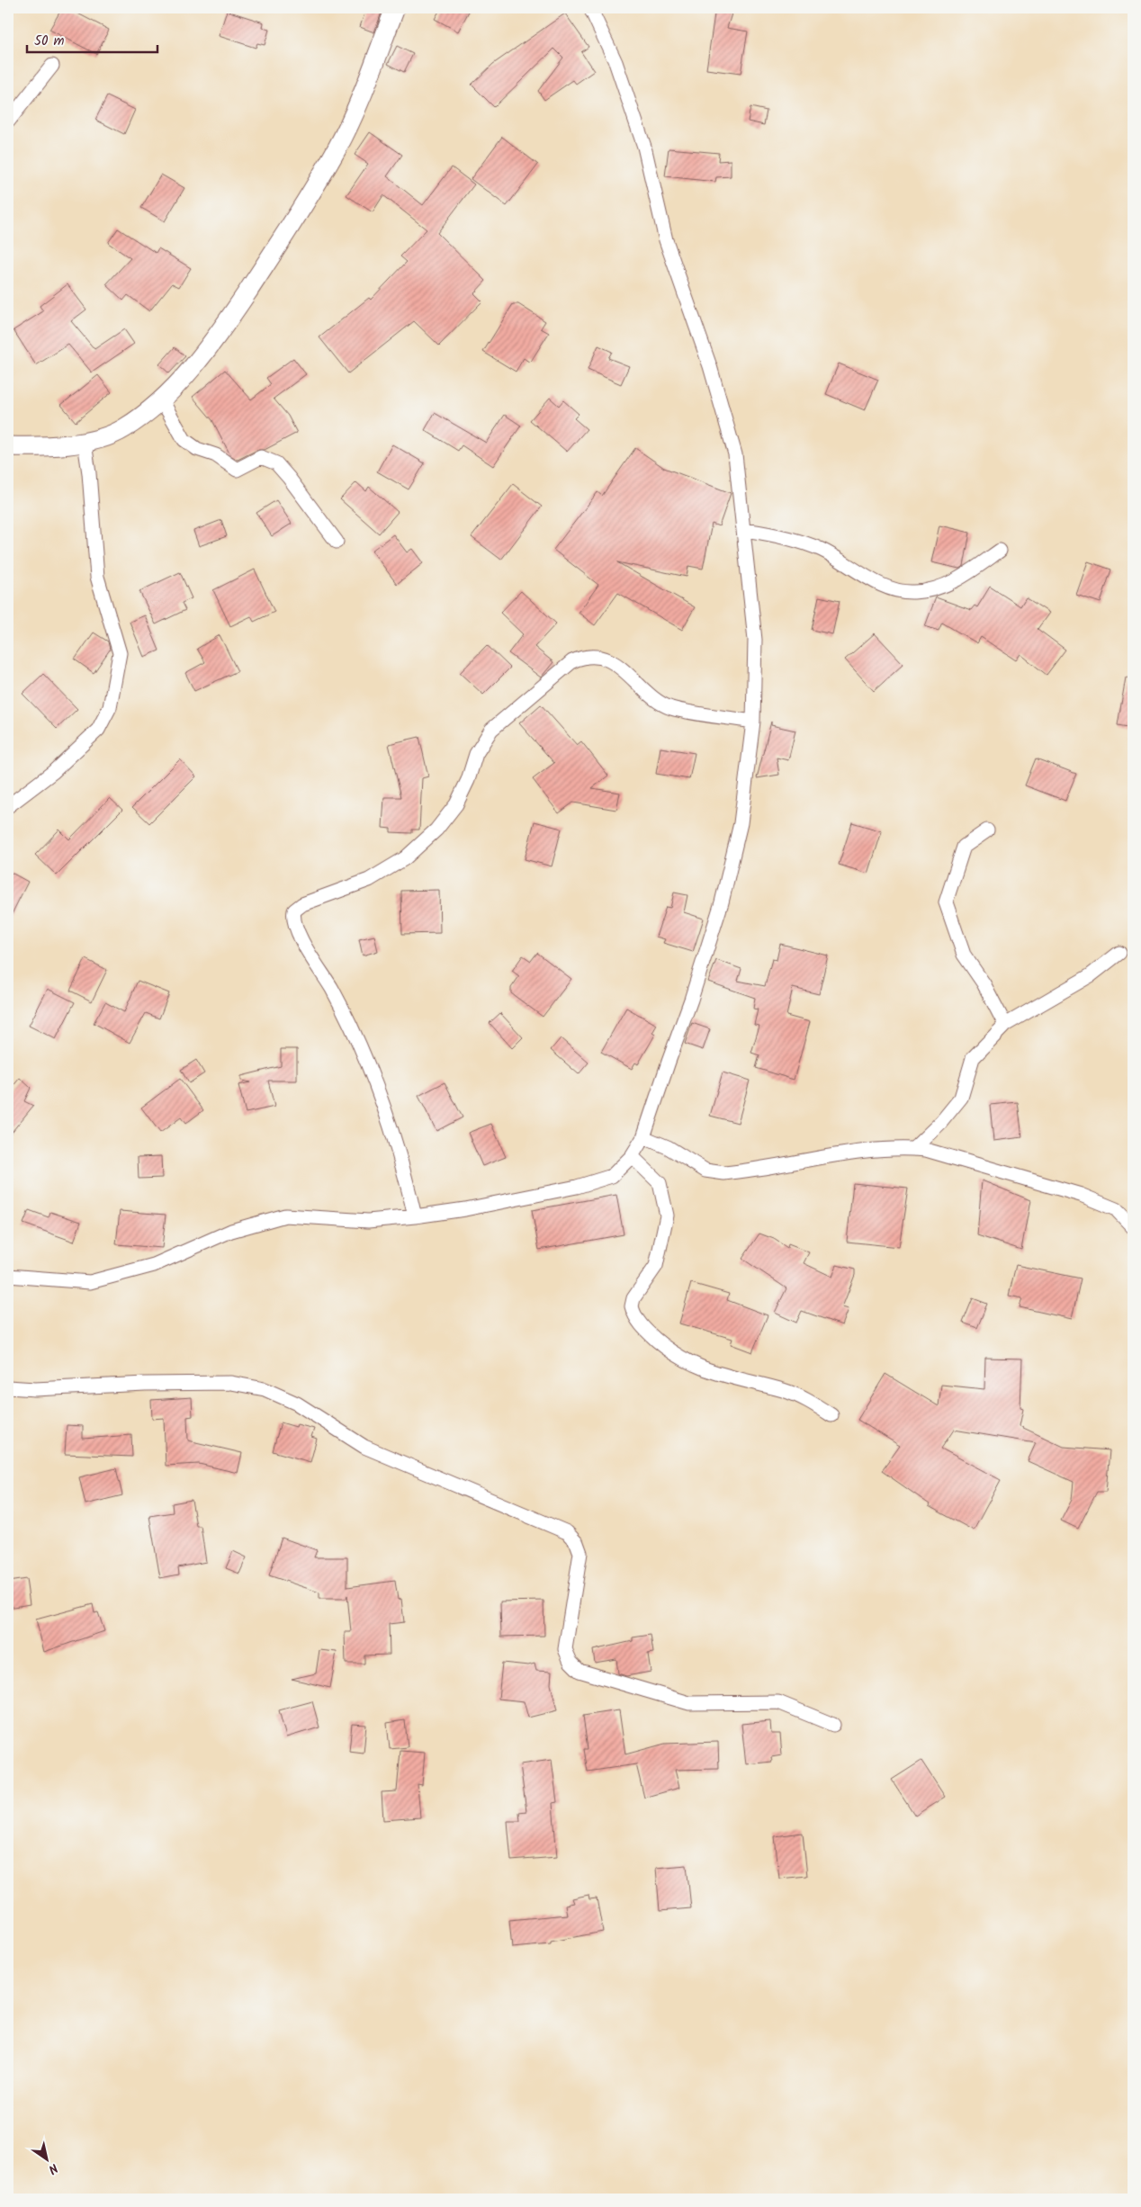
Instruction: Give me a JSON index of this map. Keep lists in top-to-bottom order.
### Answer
{
  "scale_bar": "50 m",
  "north": "bottom right"
}
